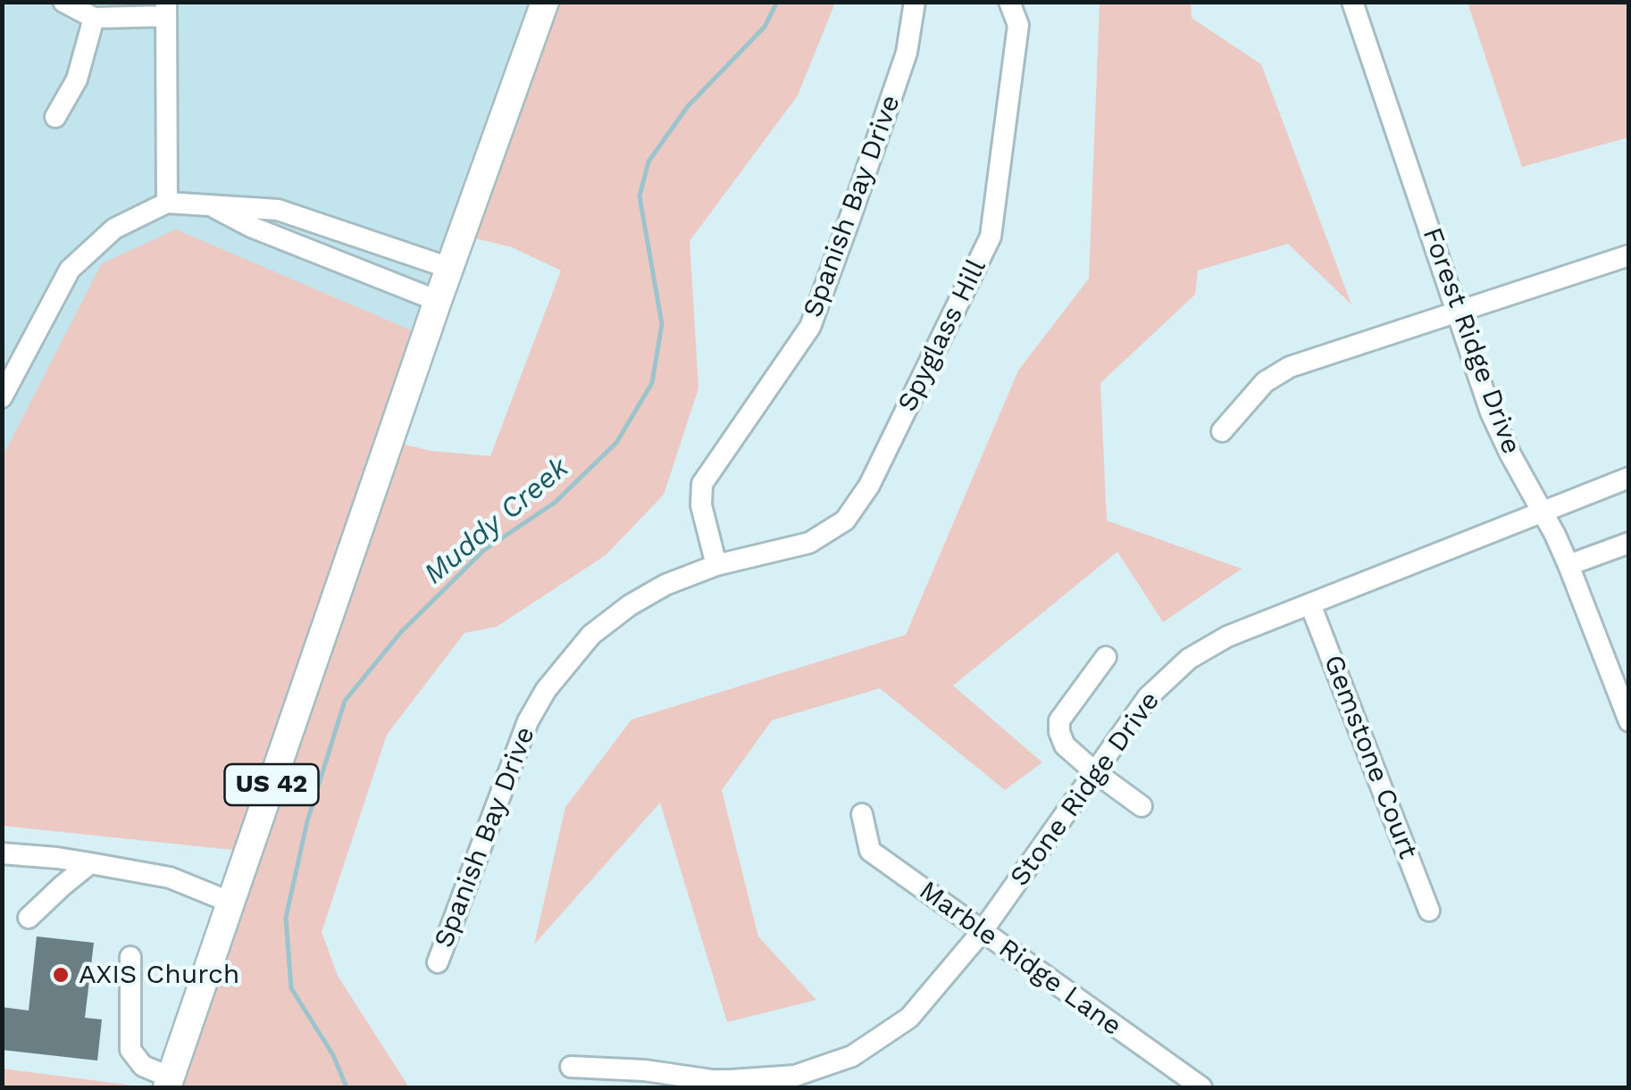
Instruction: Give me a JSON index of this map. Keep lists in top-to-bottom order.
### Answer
{
  "streets": {
    "main road": ["US 42"],
    "street": [
      "Spanish Bay Drive",
      "Spyglass Hill",
      "Forest Ridge Drive",
      "Gemstone Court",
      "Stone Ridge Drive",
      "Marble Ridge Lane"
    ]
  },
  "crossings": [
    ["Spanish Bay Drive", "Spyglass Hill"],
    ["Forest Ridge Drive", "Stone Ridge Drive"],
    ["Gemstone Court", "Stone Ridge Drive"],
    ["Stone Ridge Drive", "Marble Ridge Lane"]
  ],
  "water": ["Muddy Creek"],
  "places": ["AXIS Church"]
}
